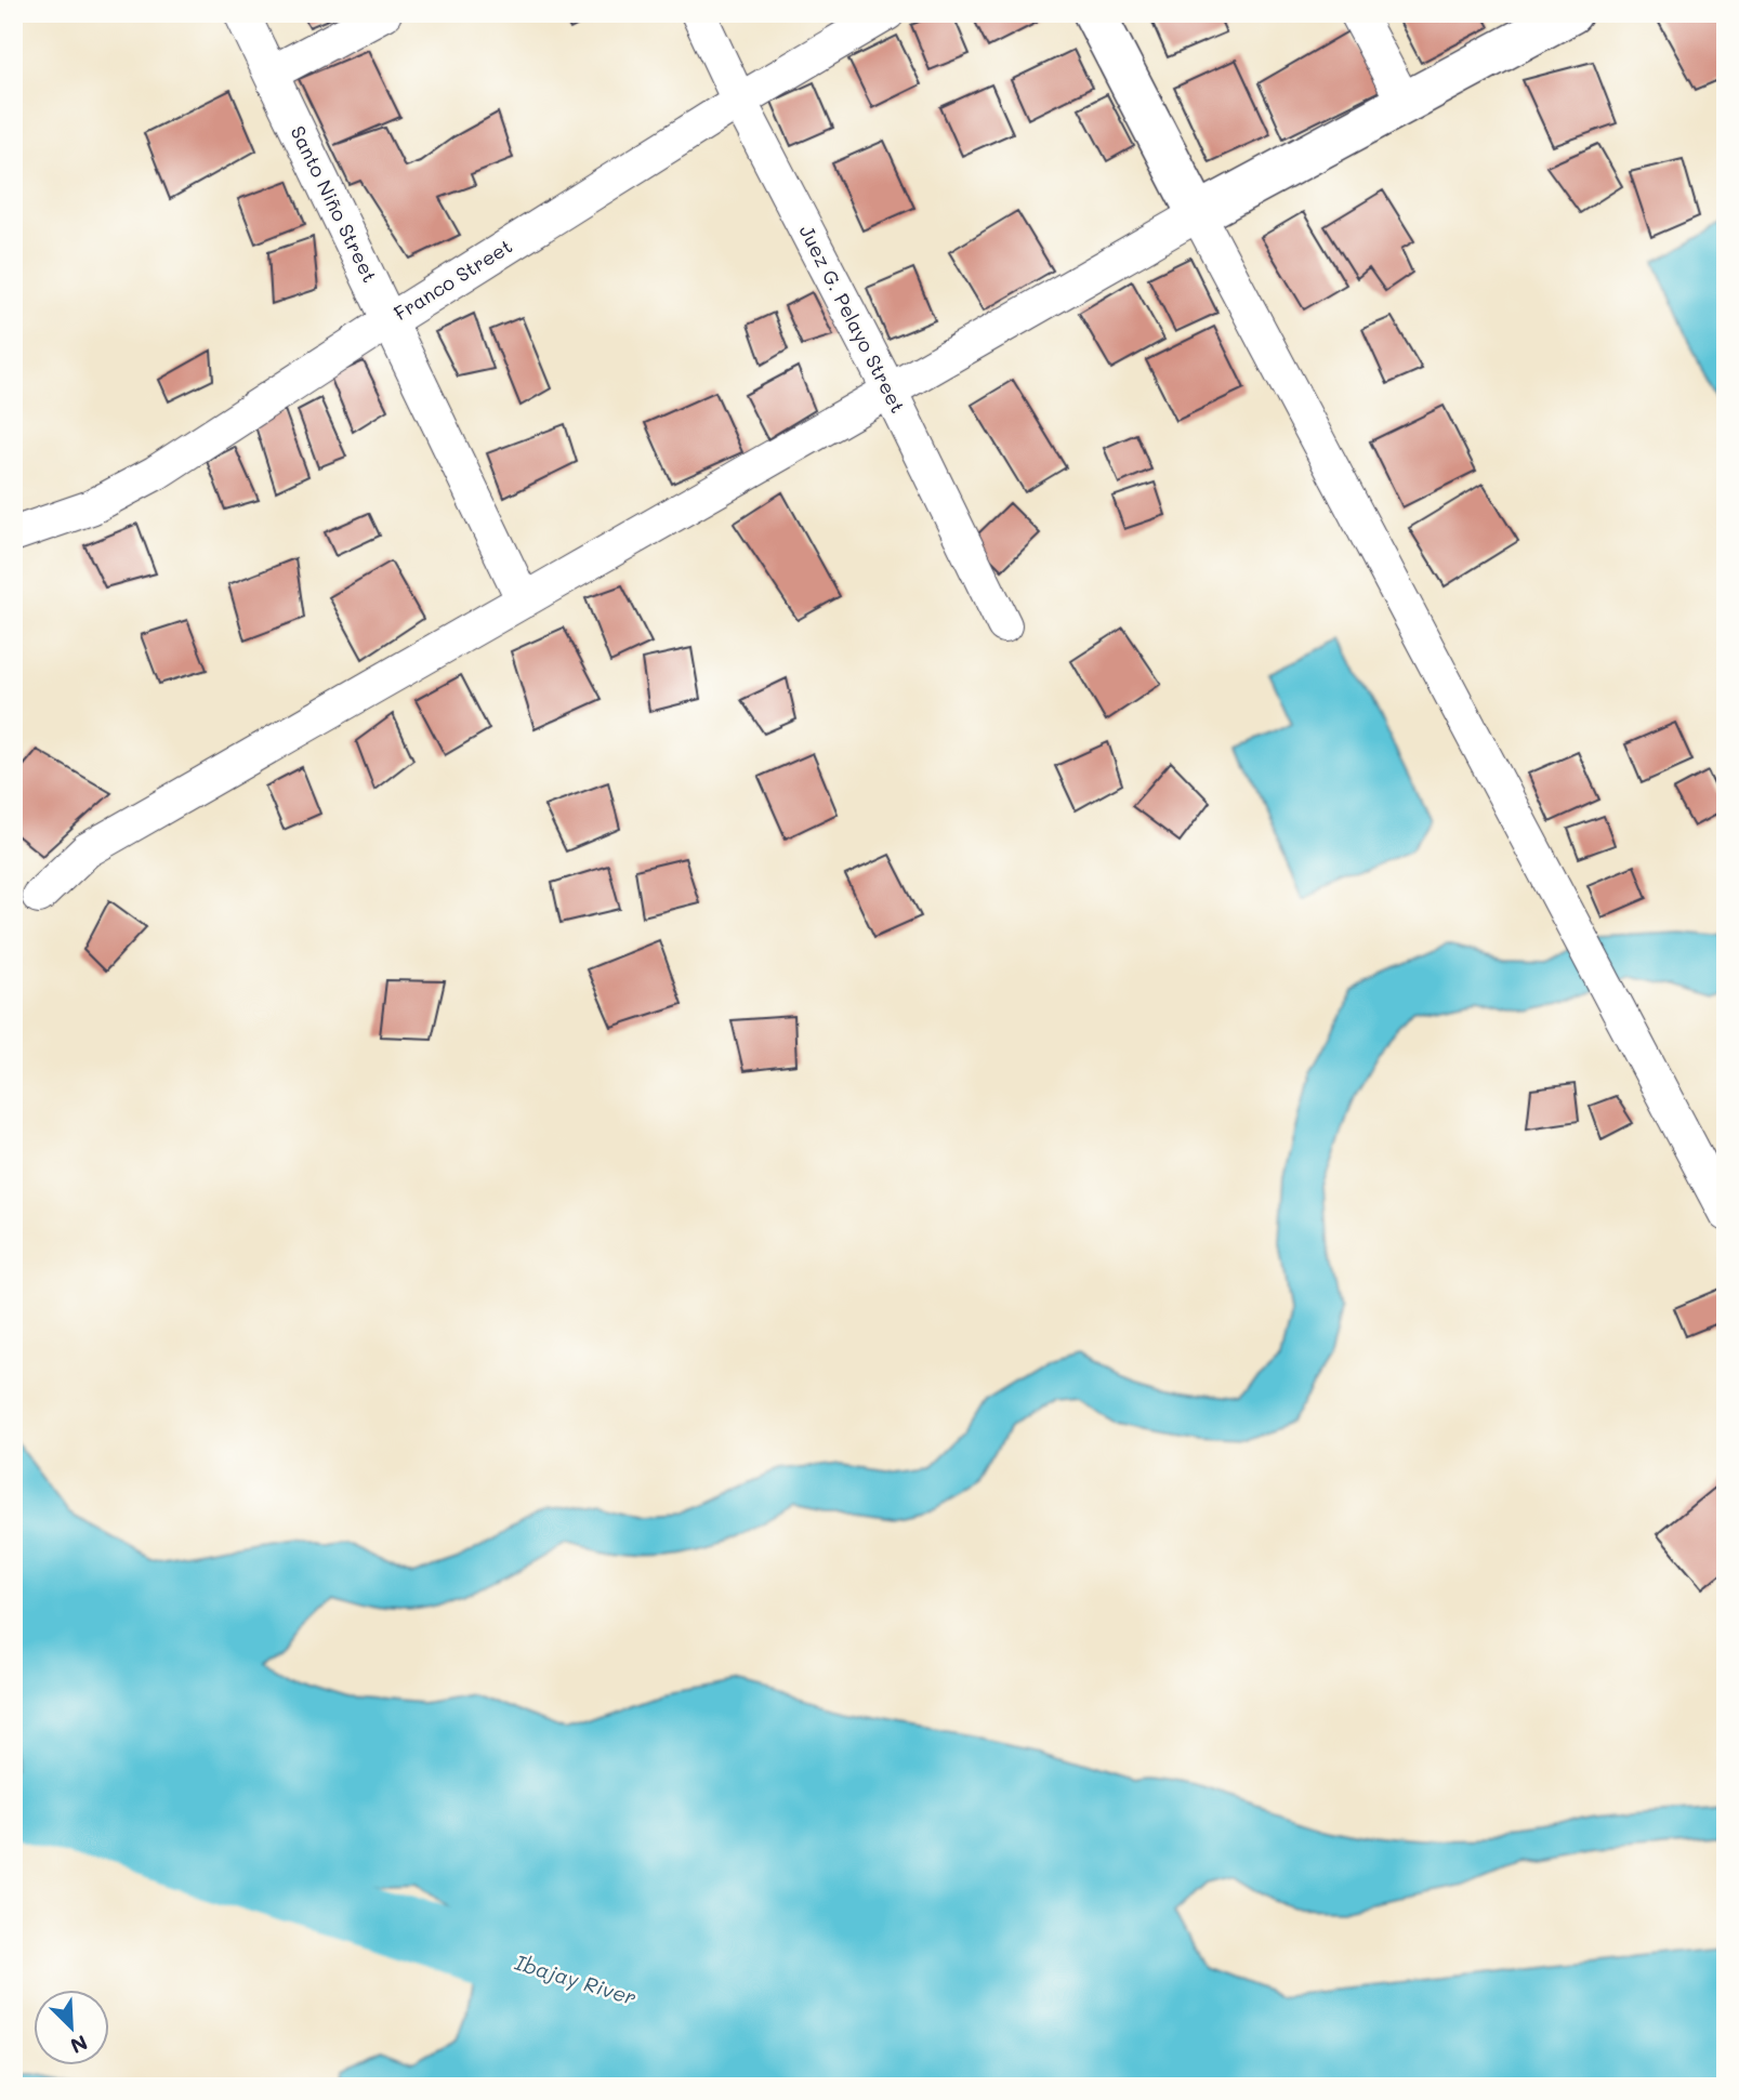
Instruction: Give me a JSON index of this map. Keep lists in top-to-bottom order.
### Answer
{
  "streets": {
    "street": ["Santo Niño Street", "Franco Street", "Juez G. Pelayo Street"]
  },
  "crossings": [
    ["Santo Niño Street", "Franco Street"],
    ["Franco Street", "Juez G. Pelayo Street"]
  ],
  "water": ["Ibajay River"],
  "north": "bottom right"
}
